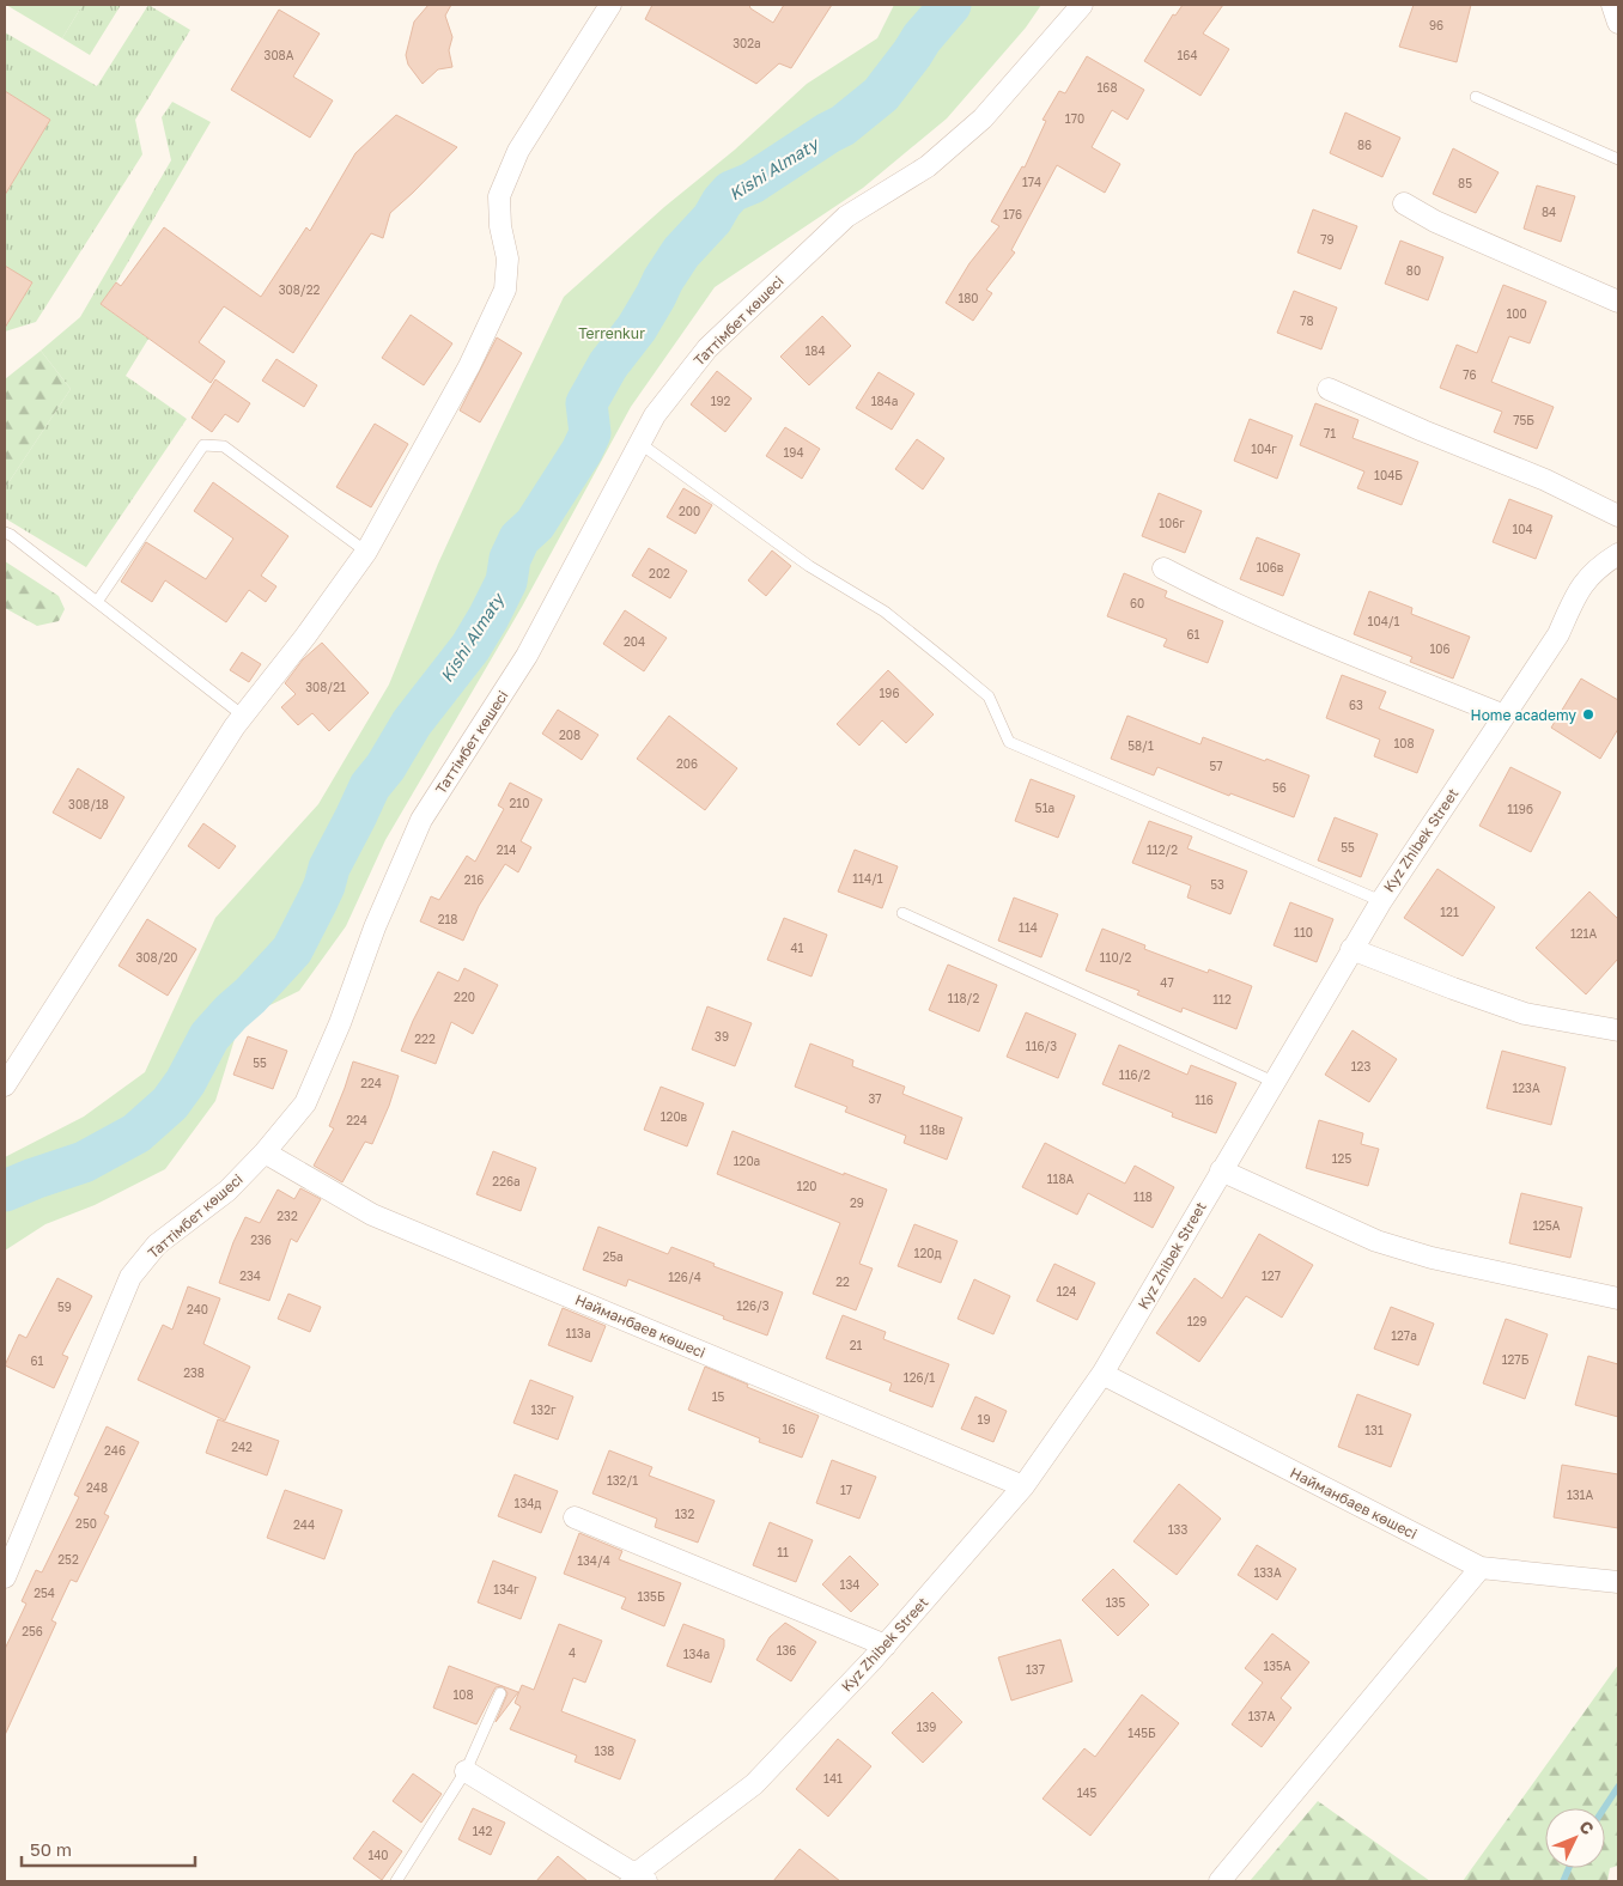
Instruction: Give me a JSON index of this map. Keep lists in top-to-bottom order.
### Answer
{
  "streets": {
    "street": ["Таттімбет көшесі", "Kyz Zhibek Street", "Найманбаев көшесі"]
  },
  "crossings": [
    ["Таттімбет көшесі", "Найманбаев көшесі"],
    ["Kyz Zhibek Street", "Найманбаев көшесі"]
  ],
  "water": ["Kіshі Almaty"],
  "parks": ["Terrenkur"],
  "places": ["Home academy"],
  "house_numbers": [
    "96",
    "302а",
    "308А",
    "164",
    "168",
    "170",
    "86",
    "174",
    "85",
    "84",
    "176",
    "79",
    "80",
    "308/22",
    "180",
    "100",
    "78",
    "184",
    "76",
    "192",
    "184а",
    "75Б",
    "71",
    "104г",
    "194",
    "104Б",
    "200",
    "106г",
    "104",
    "106в",
    "202",
    "60",
    "104/1",
    "61",
    "204",
    "106",
    "308/21",
    "196",
    "63",
    "208",
    "108",
    "58/1",
    "206",
    "57",
    "56",
    "210",
    "308/18",
    "51а",
    "119б",
    "55",
    "214",
    "112/2",
    "114/1",
    "216",
    "53",
    "121",
    "218",
    "114",
    "110",
    "121А",
    "41",
    "308/20",
    "110/2",
    "47",
    "220",
    "118/2",
    "112",
    "39",
    "222",
    "116/3",
    "55",
    "123",
    "116/2",
    "224",
    "123А",
    "37",
    "116",
    "120в",
    "224",
    "118в",
    "125",
    "120а",
    "118А",
    "226а",
    "120",
    "118",
    "29",
    "232",
    "125А",
    "236",
    "120д",
    "25а",
    "234",
    "127",
    "126/4",
    "22",
    "124",
    "126/3",
    "59",
    "240",
    "129",
    "113а",
    "127а",
    "21",
    "127Б",
    "61",
    "238",
    "126/1",
    "15",
    "132г",
    "19",
    "16",
    "131",
    "242",
    "246",
    "132/1",
    "248",
    "17",
    "131А",
    "134д",
    "132",
    "250",
    "244",
    "133",
    "11",
    "252",
    "134/4",
    "133А",
    "134",
    "134г",
    "254",
    "135Б",
    "135",
    "256",
    "136",
    "4",
    "134а",
    "135А",
    "137",
    "108",
    "137А",
    "139",
    "145Б",
    "138",
    "141",
    "145",
    "142",
    "140"
  ],
  "scale_bar": "50 m",
  "north": "top right"
}
